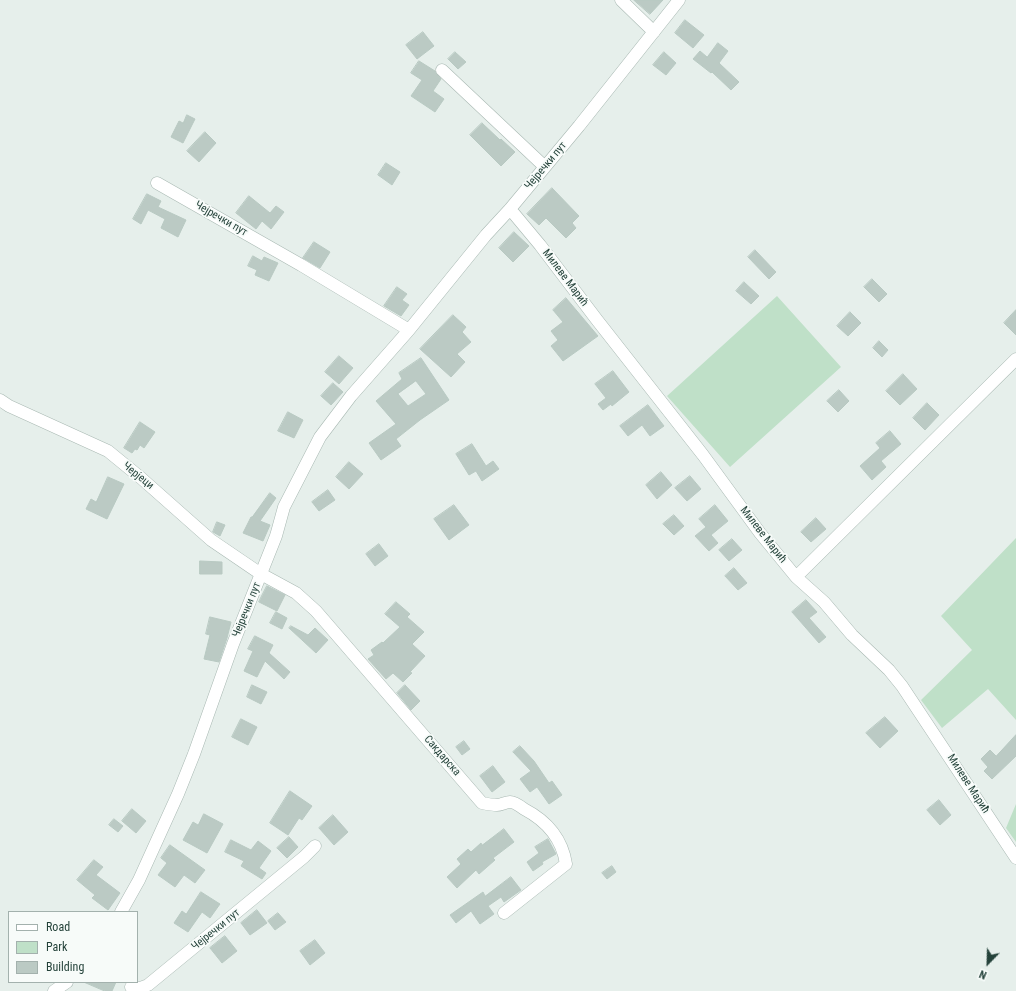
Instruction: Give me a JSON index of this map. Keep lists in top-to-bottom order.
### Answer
{
  "streets": {
    "street": [
      "Чејречки пут",
      "Милеве Мaрић",
      "Черјеци",
      "Сакдарска"
    ]
  },
  "crossings": [
    ["Чејречки пут", "Милеве Мaрић"],
    ["Чејречки пут", "Черјеци"],
    ["Чејречки пут", "Сакдарска"],
    ["Черјеци", "Сакдарска"]
  ],
  "legend": ["Road", "Park", "Building"],
  "north": "bottom left"
}
